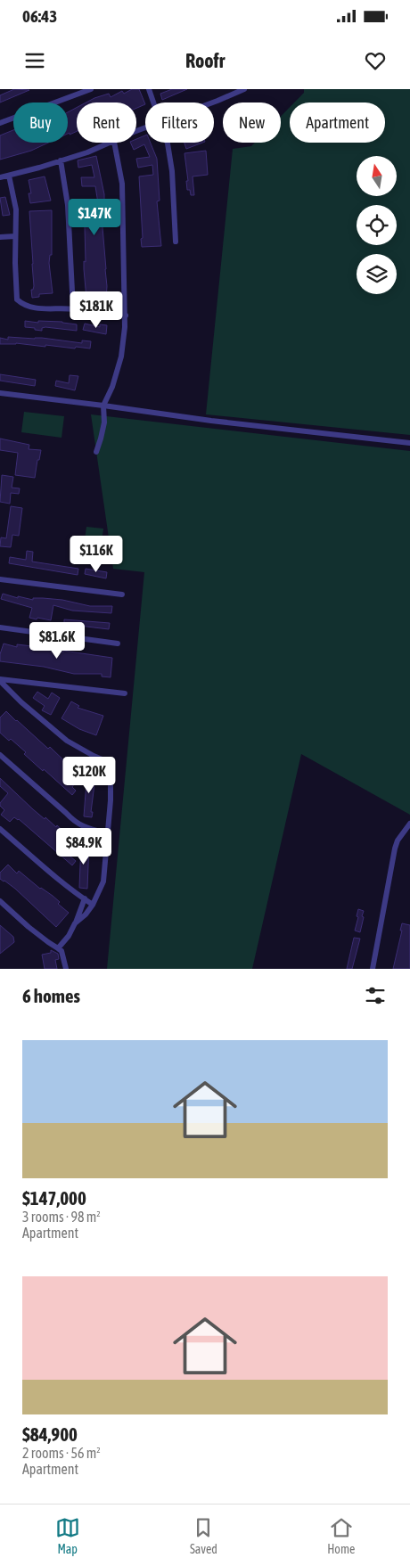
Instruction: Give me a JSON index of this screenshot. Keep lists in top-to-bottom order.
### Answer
{
  "north": "top",
  "page": {
    "status": "06:43",
    "header": "Roofr",
    "chip": [
      "Buy",
      "Rent",
      "Filters",
      "New",
      "Apartment"
    ],
    "price": [
      "$147K",
      "$181K",
      "$116K",
      "$81.6K",
      "$120K",
      "$84.9K"
    ],
    "heading": "6 homes",
    "list": [
      {
        "name": "$147,000",
        "note": "3 rooms · 98 m² · Apartment"
      },
      {
        "name": "$84,900",
        "note": "2 rooms · 56 m² · Apartment"
      }
    ],
    "tabs": ["Map", "Saved", "Home"]
  }
}
